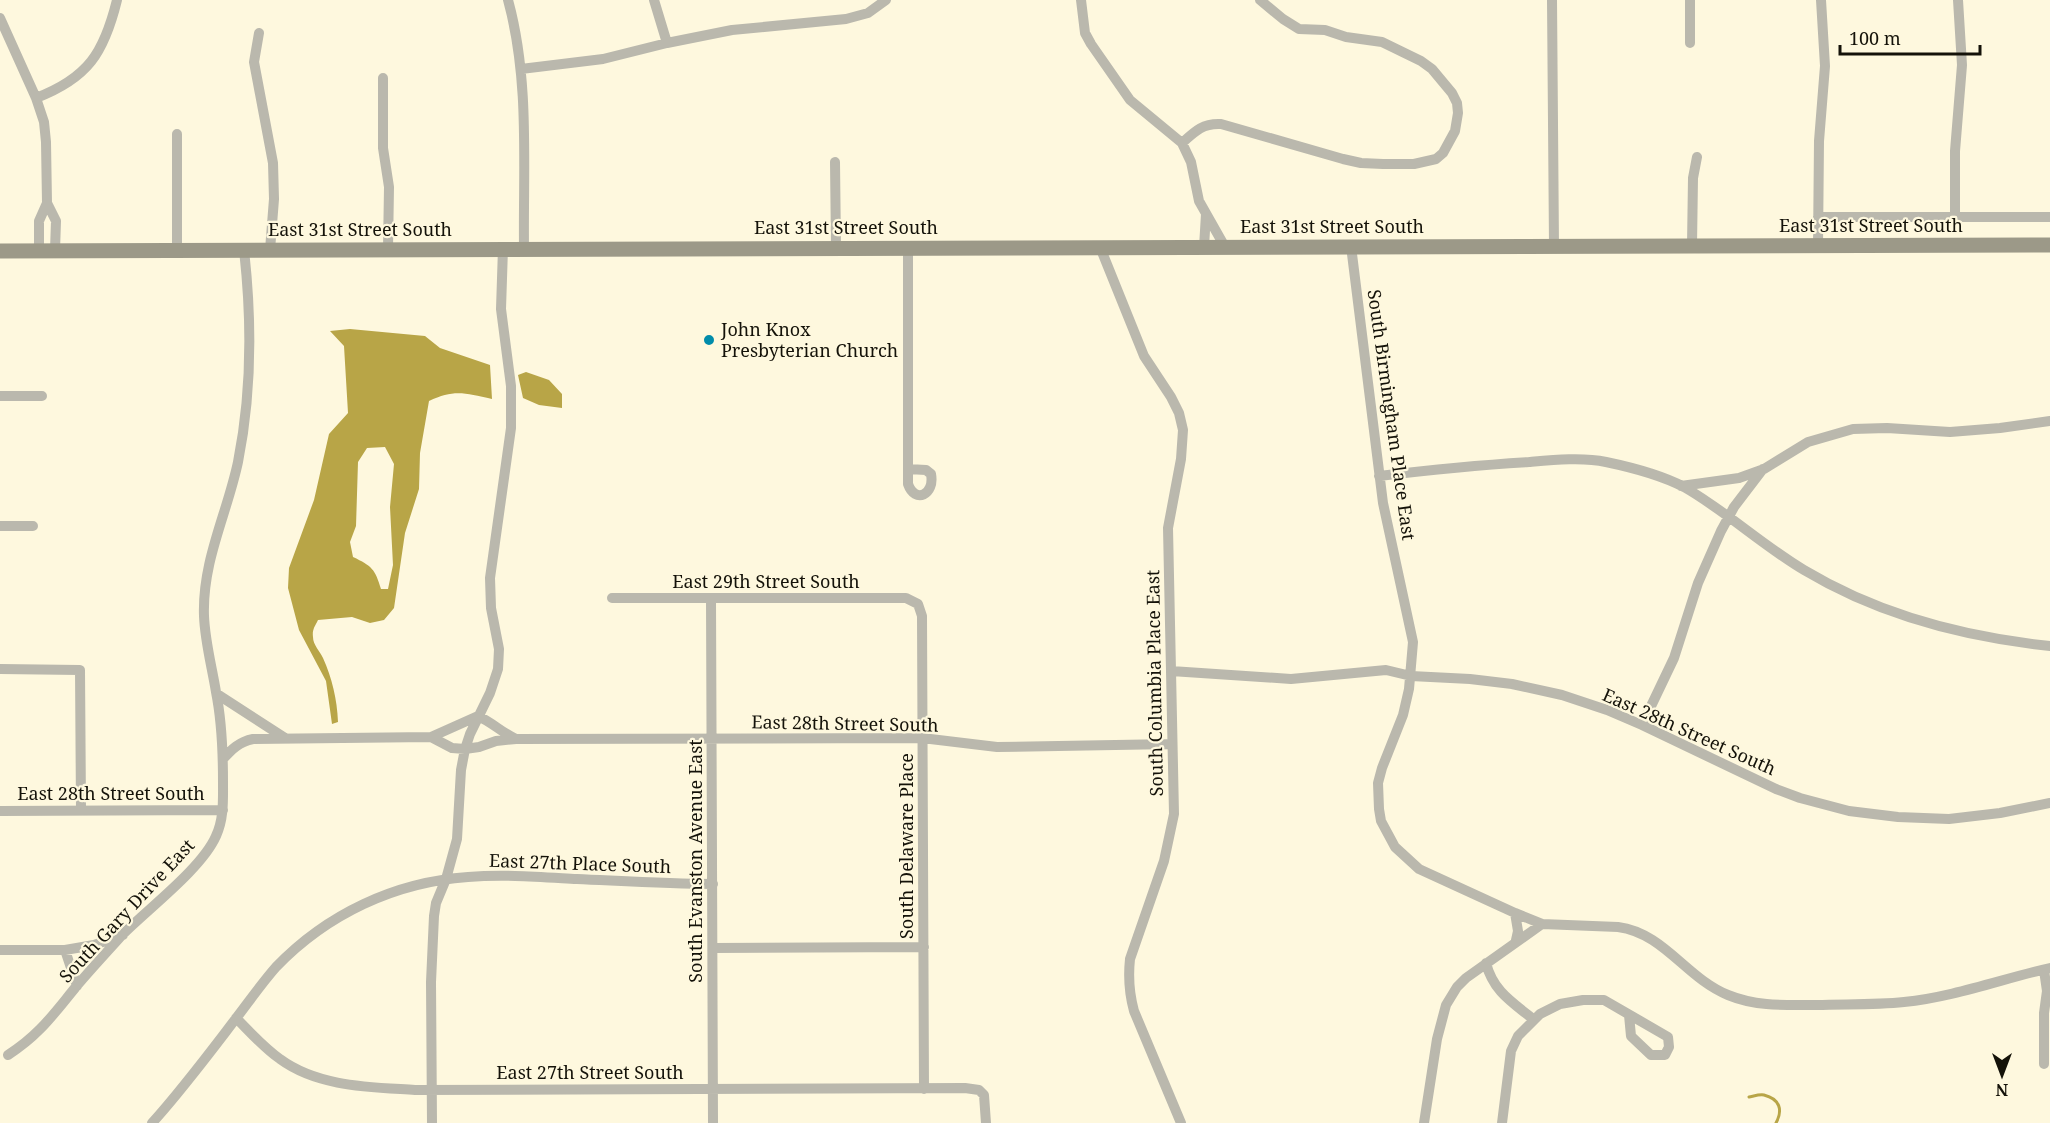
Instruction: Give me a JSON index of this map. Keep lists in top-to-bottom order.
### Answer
{
  "streets": {
    "main road": ["East 31st Street South"],
    "street": [
      "South Birmingham Place East",
      "East 29th Street South",
      "South Columbia Place East",
      "East 28th Street South",
      "South Delaware Place",
      "South Evanston Avenue East",
      "East 27th Place South",
      "South Gary Drive East",
      "East 27th Street South"
    ]
  },
  "crossings": [
    ["East 31st Street South", "South Birmingham Place East"],
    ["East 31st Street South", "South Columbia Place East"],
    ["East 31st Street South", "South Gary Drive East"],
    ["South Birmingham Place East", "East 28th Street South"],
    ["East 29th Street South", "South Delaware Place"],
    ["East 29th Street South", "South Evanston Avenue East"],
    ["South Columbia Place East", "East 28th Street South"],
    ["East 28th Street South", "South Delaware Place"],
    ["East 28th Street South", "South Evanston Avenue East"],
    ["East 28th Street South", "South Gary Drive East"],
    ["South Delaware Place", "East 27th Street South"],
    ["South Evanston Avenue East", "East 27th Place South"],
    ["South Evanston Avenue East", "East 27th Street South"],
    ["East 27th Place South", "East 27th Street South"]
  ],
  "places": ["John Knox Presbyterian Church"],
  "scale_bar": "100 m",
  "north": "bottom"
}
